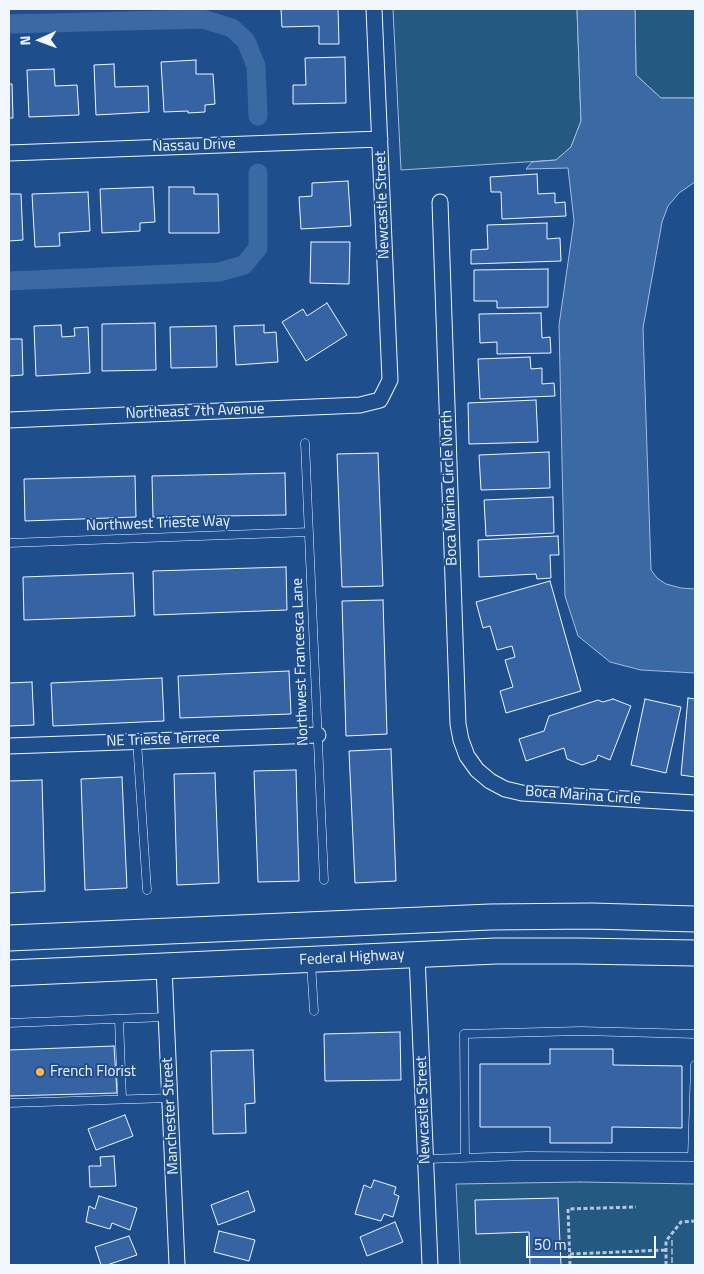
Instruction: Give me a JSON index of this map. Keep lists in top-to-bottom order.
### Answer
{
  "streets": {
    "main road": ["Federal Highway"],
    "street": [
      "Nassau Drive",
      "Newcastle Street",
      "Northeast 7th Avenue",
      "Boca Marina Circle North",
      "NE Trieste Terrece",
      "Boca Marina Circle",
      "Manchester Street"
    ],
    "lane": ["Northwest Trieste Way", "Northwest Francesca Lane"]
  },
  "crossings": [
    ["Nassau Drive", "Newcastle Street"],
    ["Newcastle Street", "Northeast 7th Avenue"],
    ["Newcastle Street", "Federal Highway"],
    ["Boca Marina Circle North", "Boca Marina Circle"],
    ["Northwest Trieste Way", "Northwest Francesca Lane"],
    ["Northwest Francesca Lane", "NE Trieste Terrece"],
    ["Federal Highway", "Manchester Street"]
  ],
  "places": ["French Florist"],
  "scale_bar": "50 m",
  "north": "left"
}
